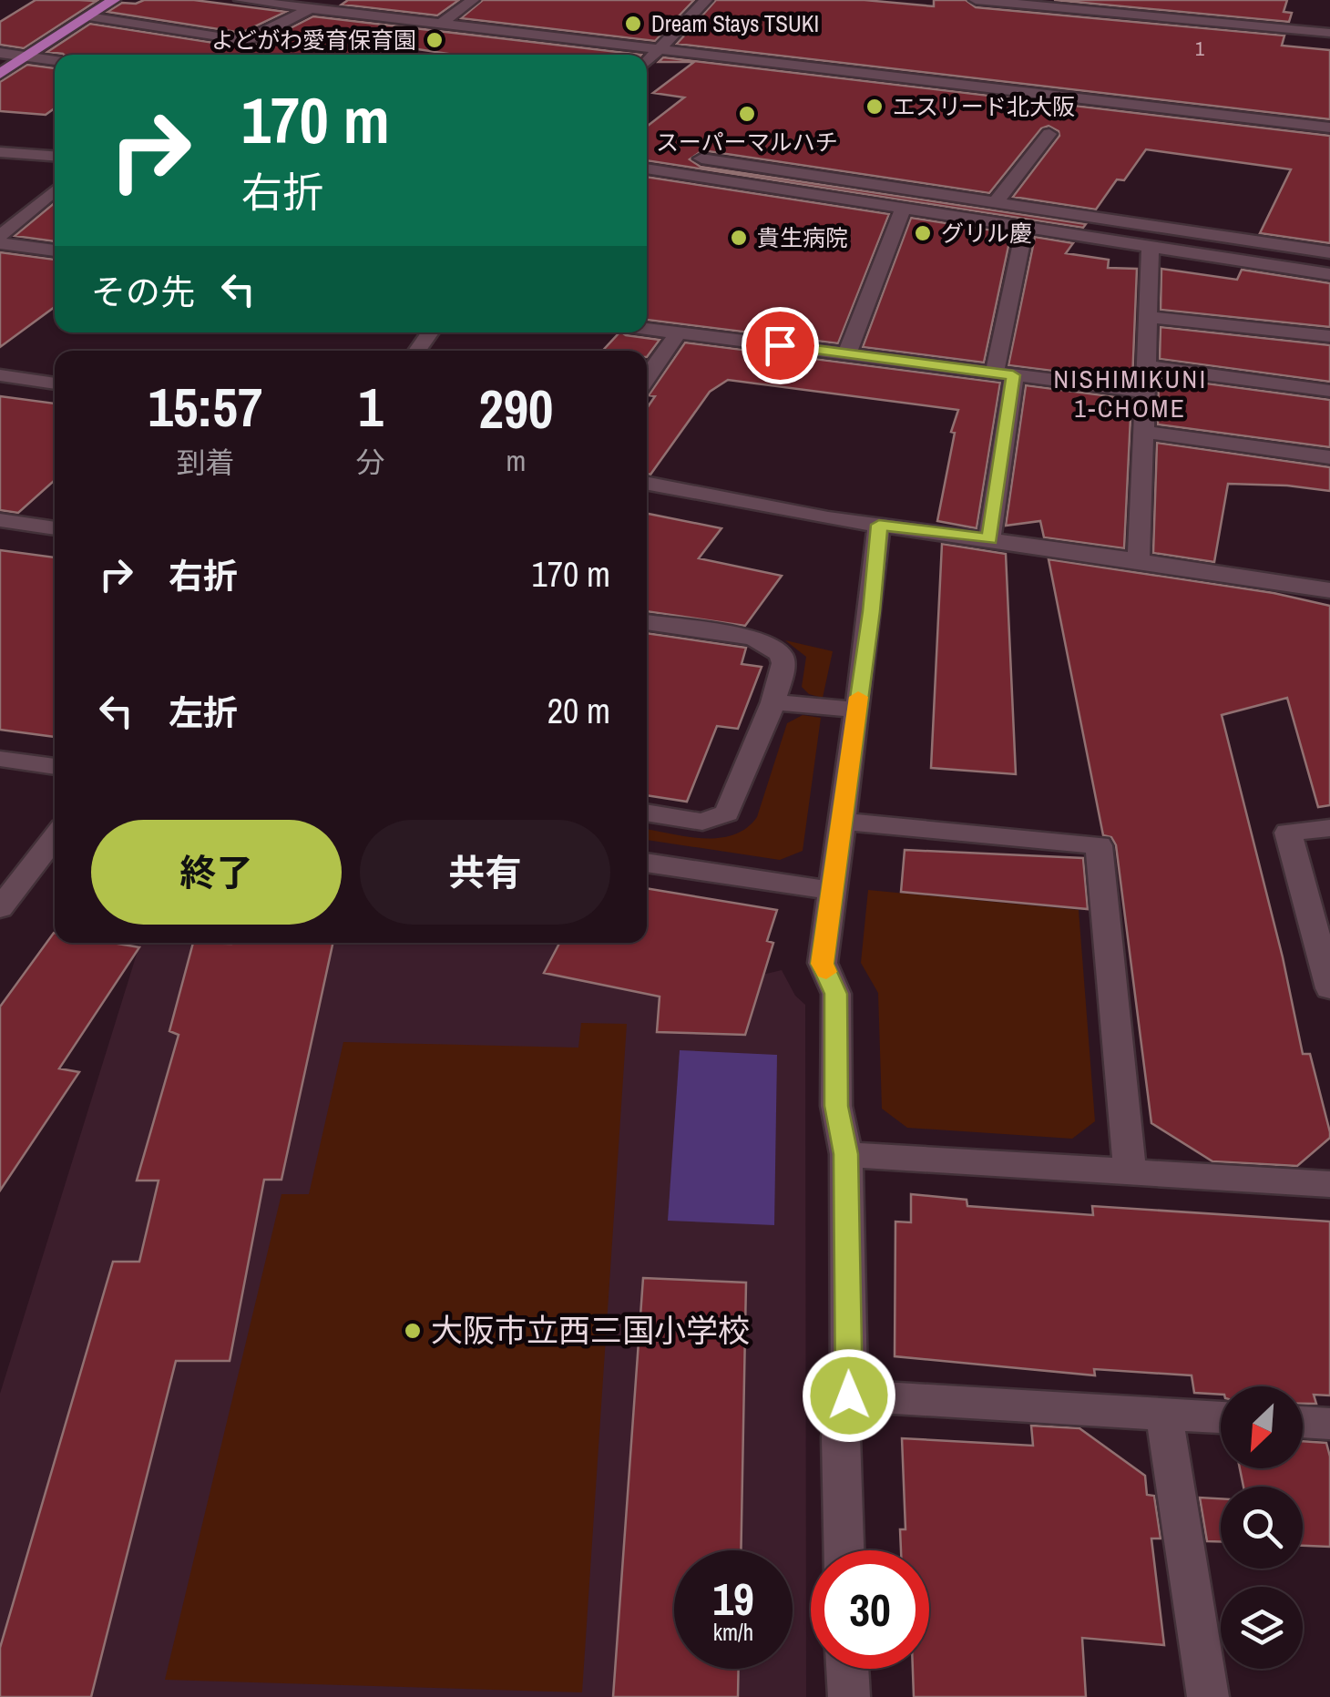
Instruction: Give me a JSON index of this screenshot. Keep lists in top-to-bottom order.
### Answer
{
  "districts": ["NISHIMIKUNI 1-CHOME"],
  "places": [
    "Dream Stays TSUKI",
    "よどがわ愛育保育園",
    "エスリード北大阪",
    "スーパーマルハチ",
    "グリル慶",
    "貴生病院",
    "大阪市立西三国小学校"
  ],
  "house_numbers": ["1"],
  "north": "bottom left",
  "page": {
    "turn": ["170 m", "右折"],
    "then": "その先",
    "eta": [
      "15:57",
      "到着",
      "1",
      "分",
      "290",
      "m"
    ],
    "list": [
      {
        "name": "右折",
        "value": "170 m"
      },
      {
        "name": "左折",
        "value": "20 m"
      }
    ],
    "buttons": ["終了", "共有"],
    "speed": "19 km/h",
    "limit": "30"
  }
}
